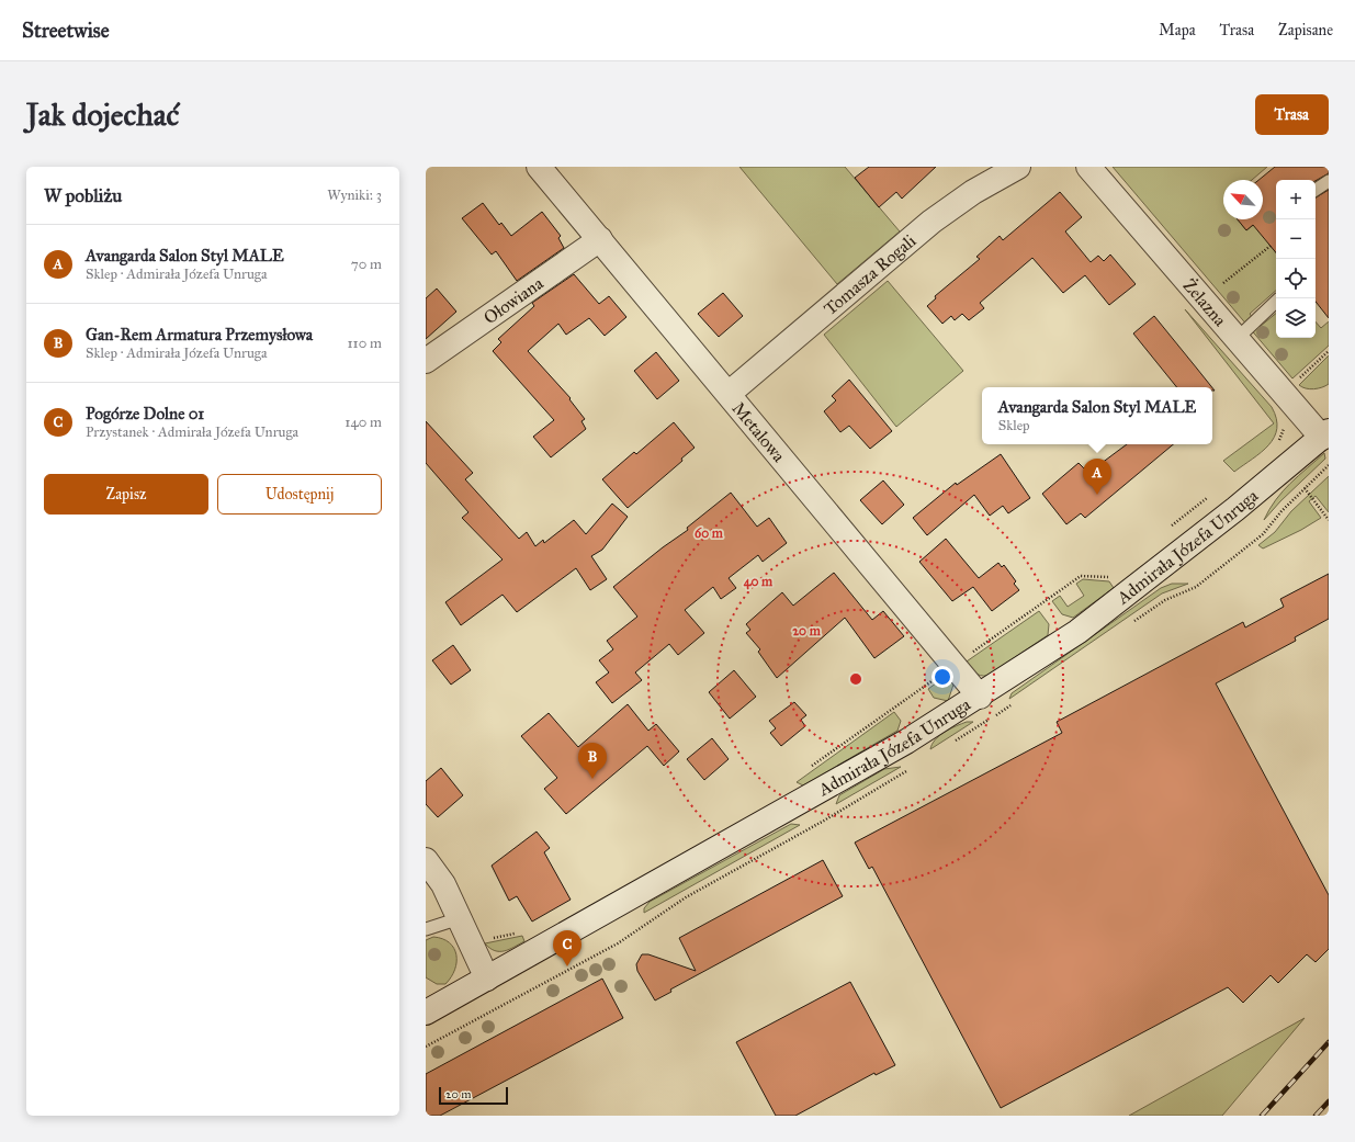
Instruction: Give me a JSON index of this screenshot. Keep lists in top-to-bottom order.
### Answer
{
  "streets": {
    "street": [
      "Tomasza Rogali",
      "Ołowiana",
      "Żelazna",
      "Metalowa",
      "Admirała Józefa Unruga"
    ]
  },
  "crossings": [
    ["Tomasza Rogali", "Metalowa"],
    ["Ołowiana", "Metalowa"],
    ["Żelazna", "Admirała Józefa Unruga"],
    ["Metalowa", "Admirała Józefa Unruga"]
  ],
  "scale_bar": "20 m",
  "north": "top left",
  "page": {
    "header": "Streetwise",
    "nav": ["Mapa", "Trasa", "Zapisane"],
    "buttons": [
      "Trasa",
      ["Zapisz", "Udostępnij"]
    ],
    "title": "Jak dojechać",
    "heading": ["W pobliżu", "Wyniki: 3"],
    "map_buttons": ["+", "−"],
    "list": [
      {
        "mark": "A",
        "name": "Avangarda Salon Styl MALE",
        "note": "Sklep · Admirała Józefa Unruga",
        "value": "70 m"
      },
      {
        "mark": "B",
        "name": "Gan-Rem Armatura Przemysłowa",
        "note": "Sklep · Admirała Józefa Unruga",
        "value": "110 m"
      },
      {
        "mark": "C",
        "name": "Pogórze Dolne 01",
        "note": "Przystanek · Admirała Józefa Unruga",
        "value": "140 m"
      }
    ],
    "popup": ["Avangarda Salon Styl MALE", "Sklep"],
    "pins": ["A", "B", "C"],
    "scale": "20 m"
  },
  "rings": ["60 m", "40 m", "20 m"]
}
